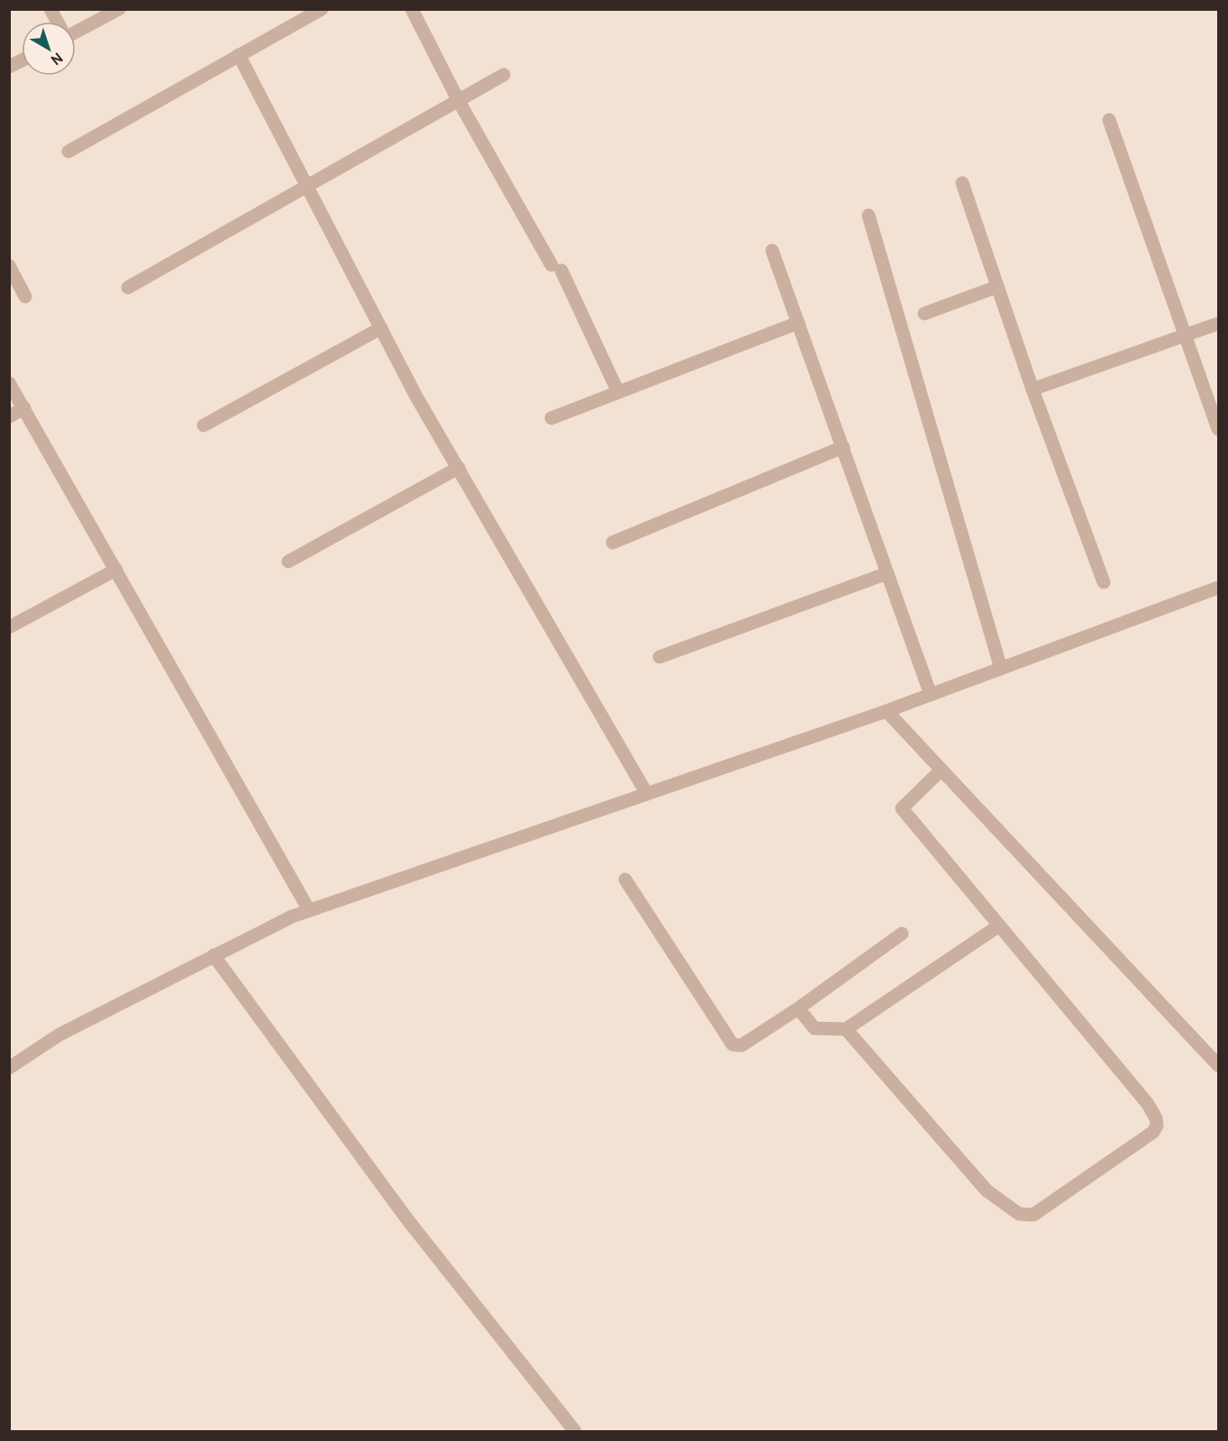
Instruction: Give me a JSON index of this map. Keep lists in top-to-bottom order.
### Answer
{
  "north": "bottom right"
}
